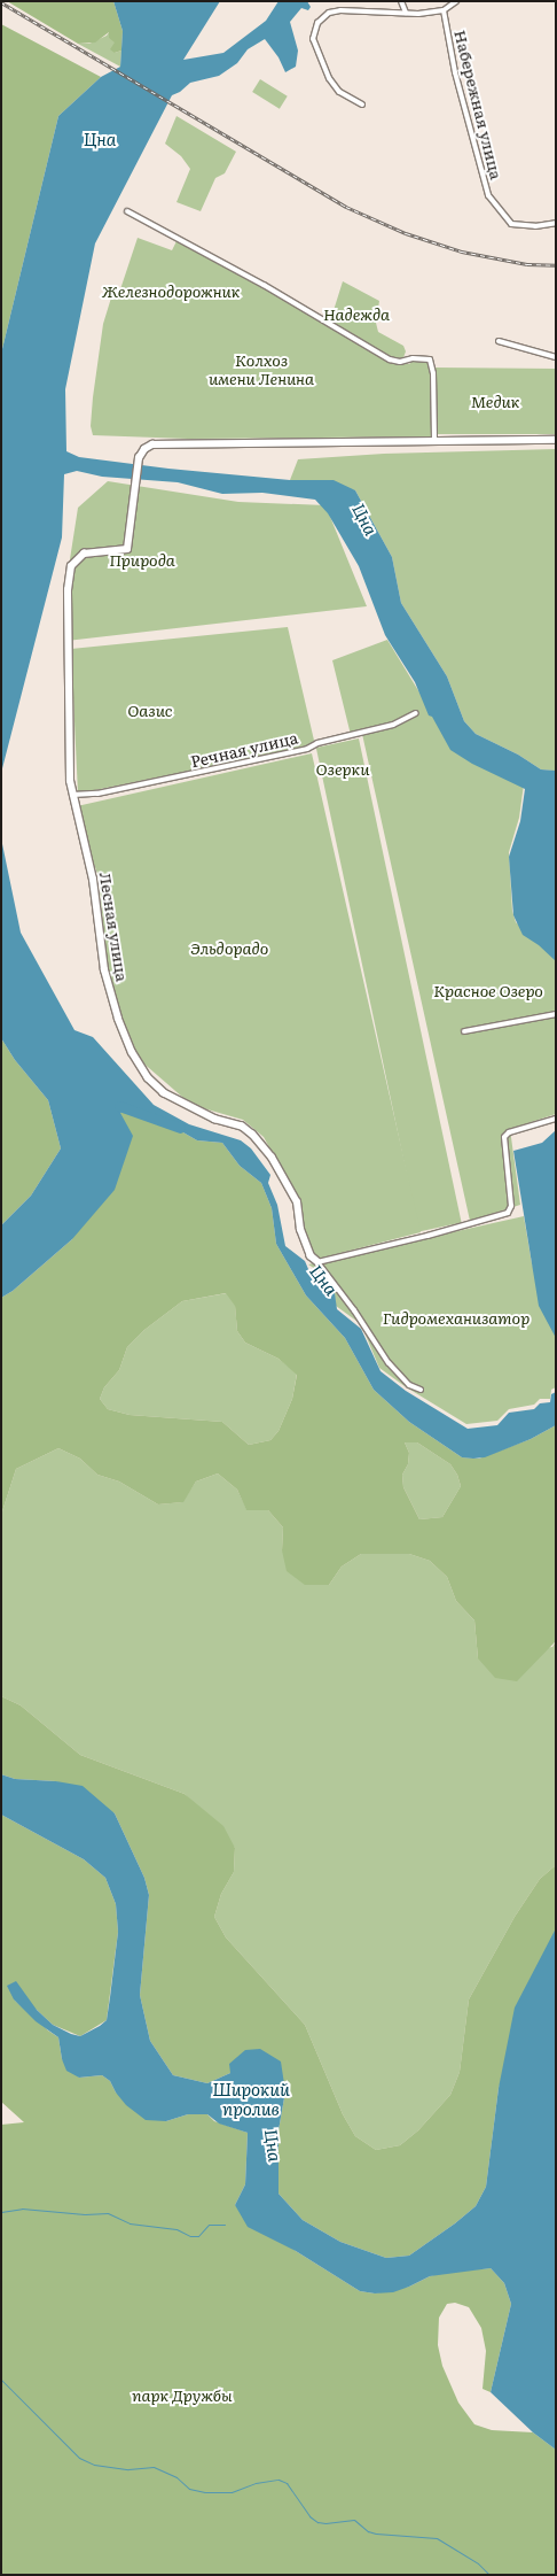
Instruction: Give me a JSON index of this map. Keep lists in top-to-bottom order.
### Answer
{
  "streets": {
    "street": ["Набережная улица", "Речная улица", "Лесная улица"]
  },
  "crossings": [
    ["Речная улица", "Лесная улица"]
  ],
  "water": ["Цна", "Широкий пролив"],
  "parks": [
    "Железнодорожник",
    "Надежда",
    "Колхоз имени Ленина",
    "Медик",
    "Природа",
    "Оазис",
    "Озерки",
    "Эльдорадо",
    "Красное Озеро",
    "Гидромеханизатор",
    "парк Дружбы"
  ]
}
